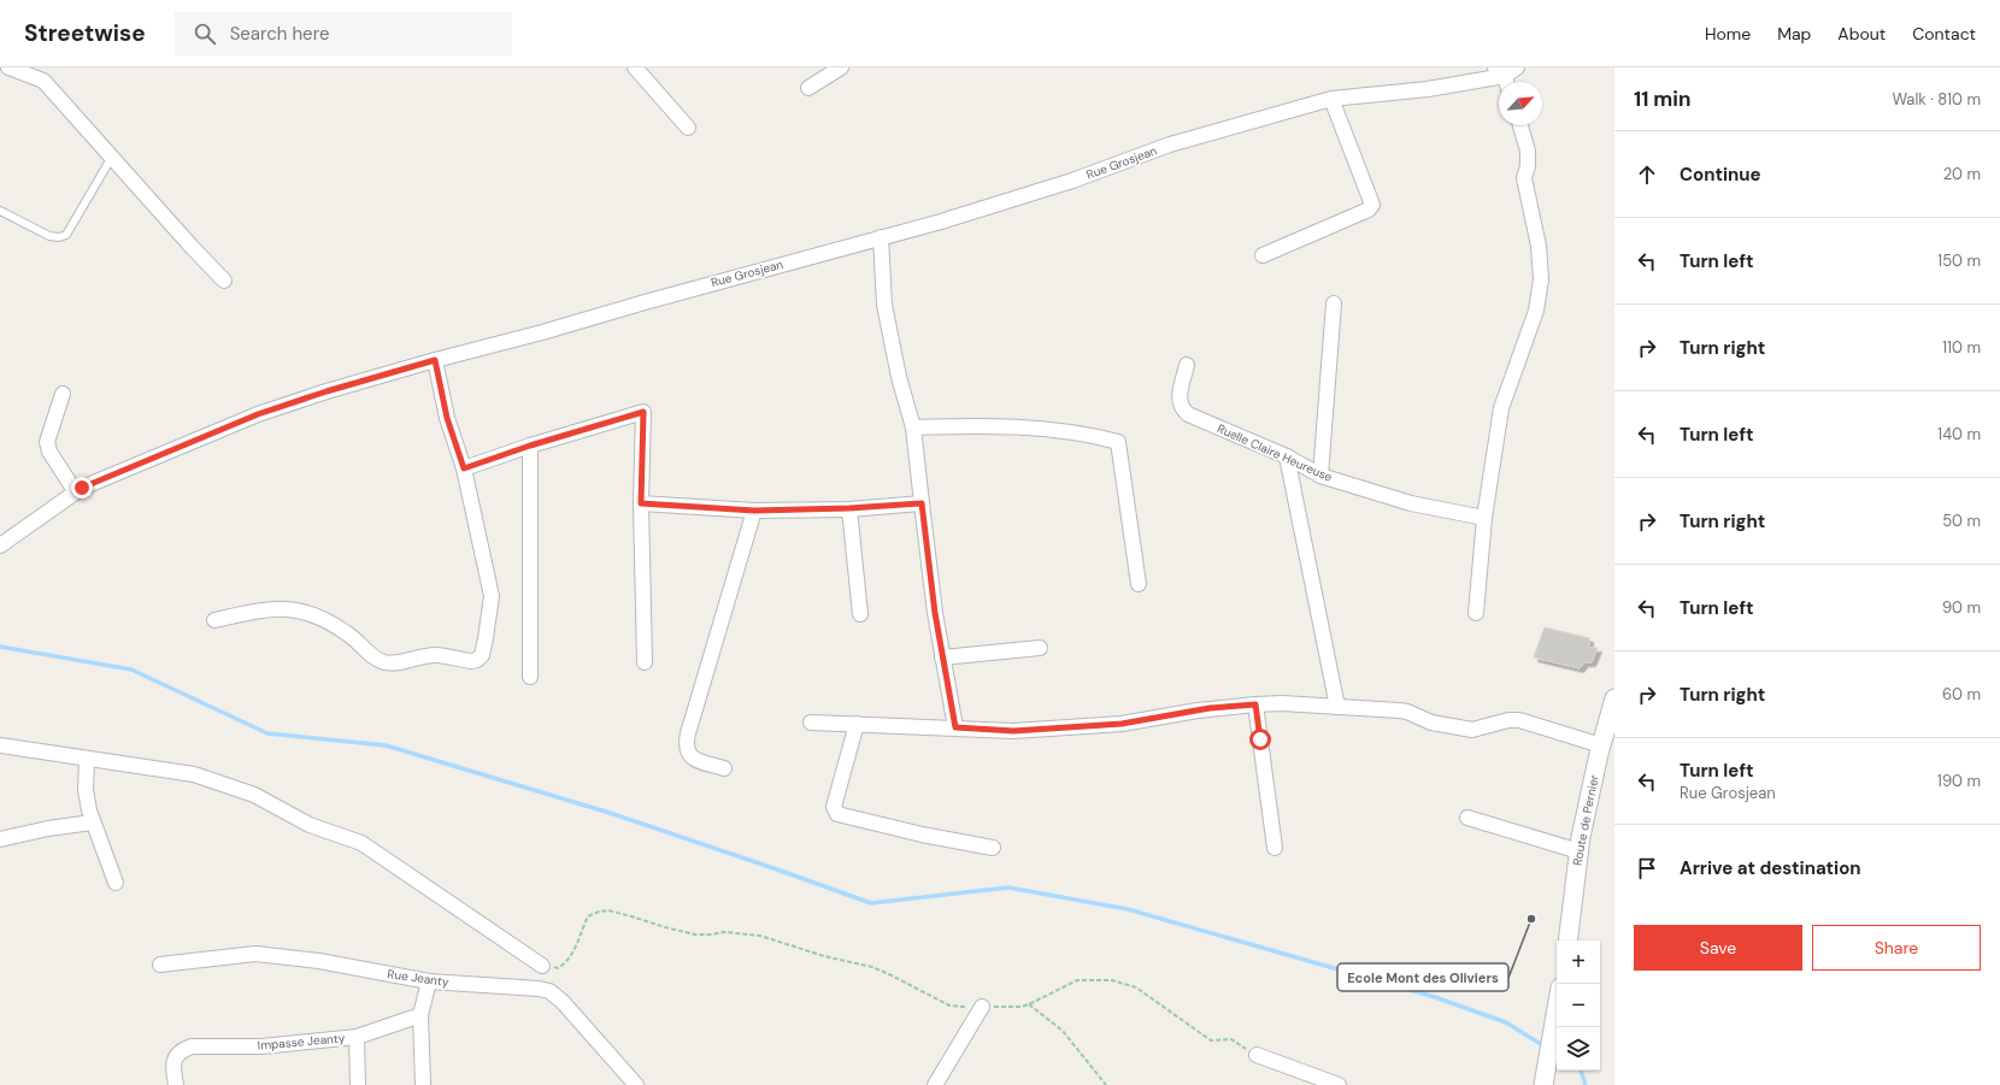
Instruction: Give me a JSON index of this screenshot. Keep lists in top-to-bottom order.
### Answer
{
  "streets": {
    "street": [
      "Rue Grosjean",
      "Ruelle Claire Heureuse",
      "Route de Pernier",
      "Rue Jeanty",
      "Impasse Jeanty"
    ]
  },
  "places": ["Ecole Mont des Oliviers"],
  "north": "top right",
  "page": {
    "header": "Streetwise",
    "search": "Search here",
    "nav": [
      "Home",
      "Map",
      "About",
      "Contact"
    ],
    "heading": ["11 min", "Walk · 810 m"],
    "list": [
      ["Continue", "20 m"],
      ["Turn left", "150 m"],
      ["Turn right", "110 m"],
      ["Turn left", "140 m"],
      ["Turn right", "50 m"],
      ["Turn left", "90 m"],
      ["Turn right", "60 m"],
      ["Turn left", "Rue Grosjean", "190 m"],
      "Arrive at destination"
    ],
    "buttons": ["Save", "Share"],
    "map_buttons": ["+", "−"]
  }
}
